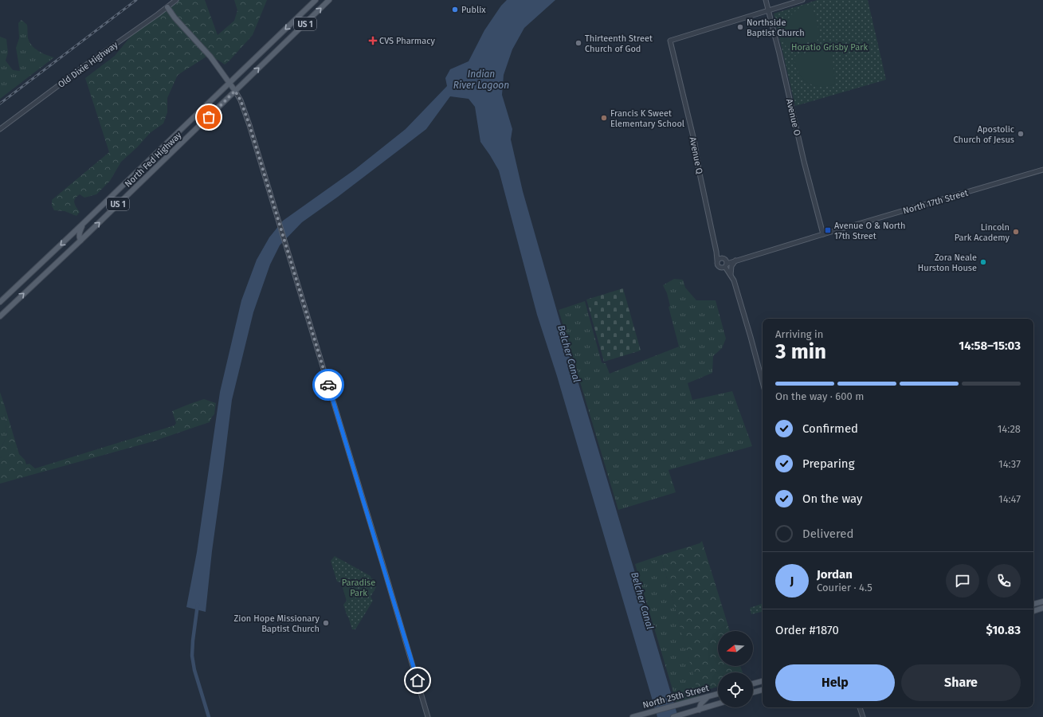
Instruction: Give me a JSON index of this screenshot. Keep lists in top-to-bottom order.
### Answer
{
  "streets": {
    "main road": ["US 1", "North Fed Highway", "North 25th Street"],
    "street": [
      "Old Dixie Highway",
      "Avenue O",
      "Avenue Q",
      "North 17th Street"
    ]
  },
  "crossings": [
    ["Avenue O", "Avenue Q"],
    ["Avenue O", "North 17th Street"]
  ],
  "water": ["Indian River Lagoon", "Belcher Canal"],
  "parks": ["Horatio Grisby Park", "Paradise Park"],
  "places": {
    "other": [
      "Publix",
      "Northside Baptist Church",
      "Thirteenth Street Church of God",
      "Francis K Sweet Elementary School",
      "Apostolic Church of Jesus",
      "Lincoln Park Academy",
      "Zora Neale Hurston House",
      "Zion Hope Missionary Baptist Church"
    ],
    "health": ["CVS Pharmacy"],
    "transit": ["Avenue O & North 17th Street"]
  },
  "north": "left",
  "page": {
    "heading": ["3 min", "Arriving in", "14:58–15:03"],
    "panel": [
      "Jordan",
      "Courier · 4.5",
      "Order #1870",
      "$10.83"
    ],
    "bar": "On the way · 600 m",
    "list": [
      ["Confirmed", "14:28"],
      ["Preparing", "14:37"],
      ["On the way", "14:47"],
      "Delivered"
    ],
    "round": "J",
    "buttons": ["Help", "Share"]
  }
}
